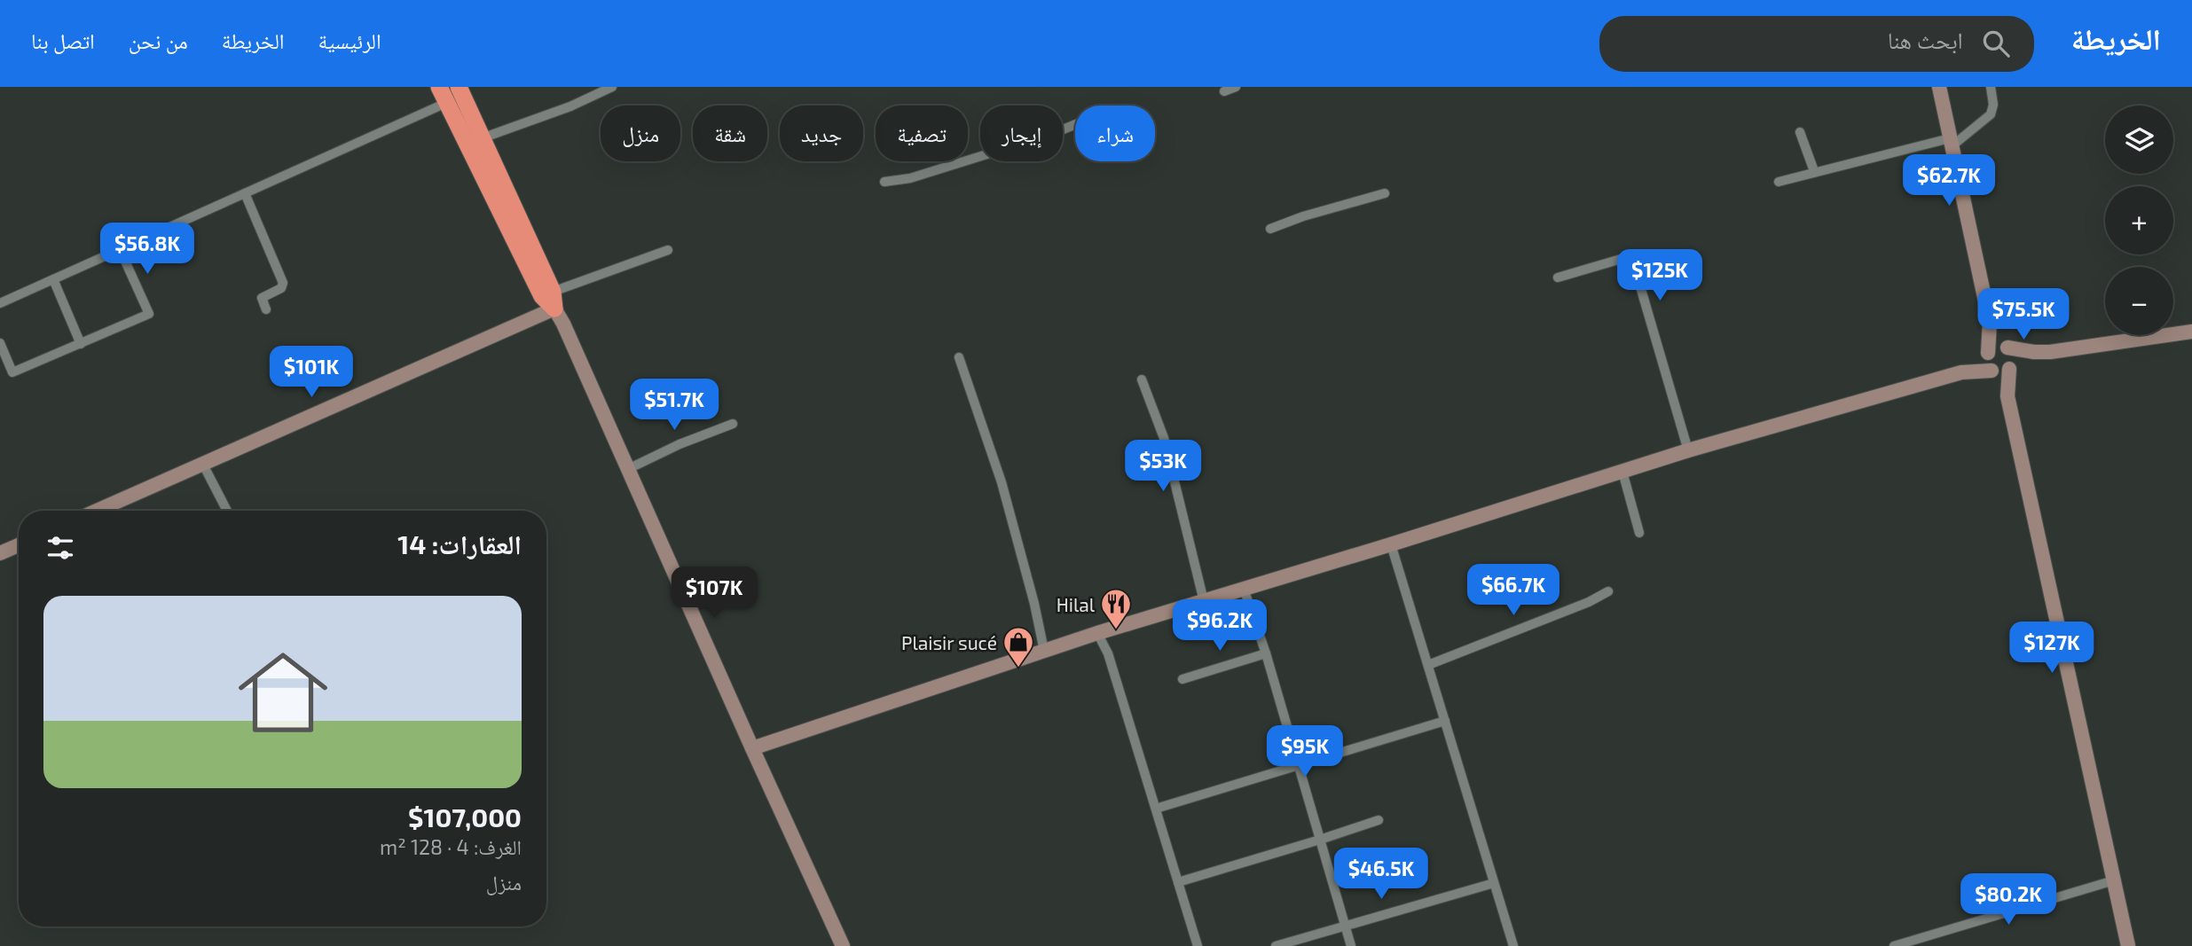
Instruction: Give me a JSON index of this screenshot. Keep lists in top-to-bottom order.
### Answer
{
  "places": {
    "restaurant": ["Hilal"],
    "shop": ["Plaisir sucé"]
  },
  "page": {
    "header": "الخريطة",
    "search": "ابحث هنا",
    "nav": [
      "الرئيسية",
      "الخريطة",
      "من نحن",
      "اتصل بنا"
    ],
    "map_buttons": ["+", "−"],
    "chip": [
      "شراء",
      "إيجار",
      "تصفية",
      "جديد",
      "شقة",
      "منزل"
    ],
    "price": [
      "$62.7K",
      "$56.8K",
      "$125K",
      "$75.5K",
      "$101K",
      "$51.7K",
      "$53K",
      "$66.7K",
      "$107K",
      "$96.2K",
      "$127K",
      "$95K",
      "$46.5K",
      "$80.2K"
    ],
    "heading": "العقارات: 14",
    "list": [
      {
        "name": "$107,000",
        "note": "الغرف: 4 · 128 m² · منزل"
      }
    ]
  }
}
